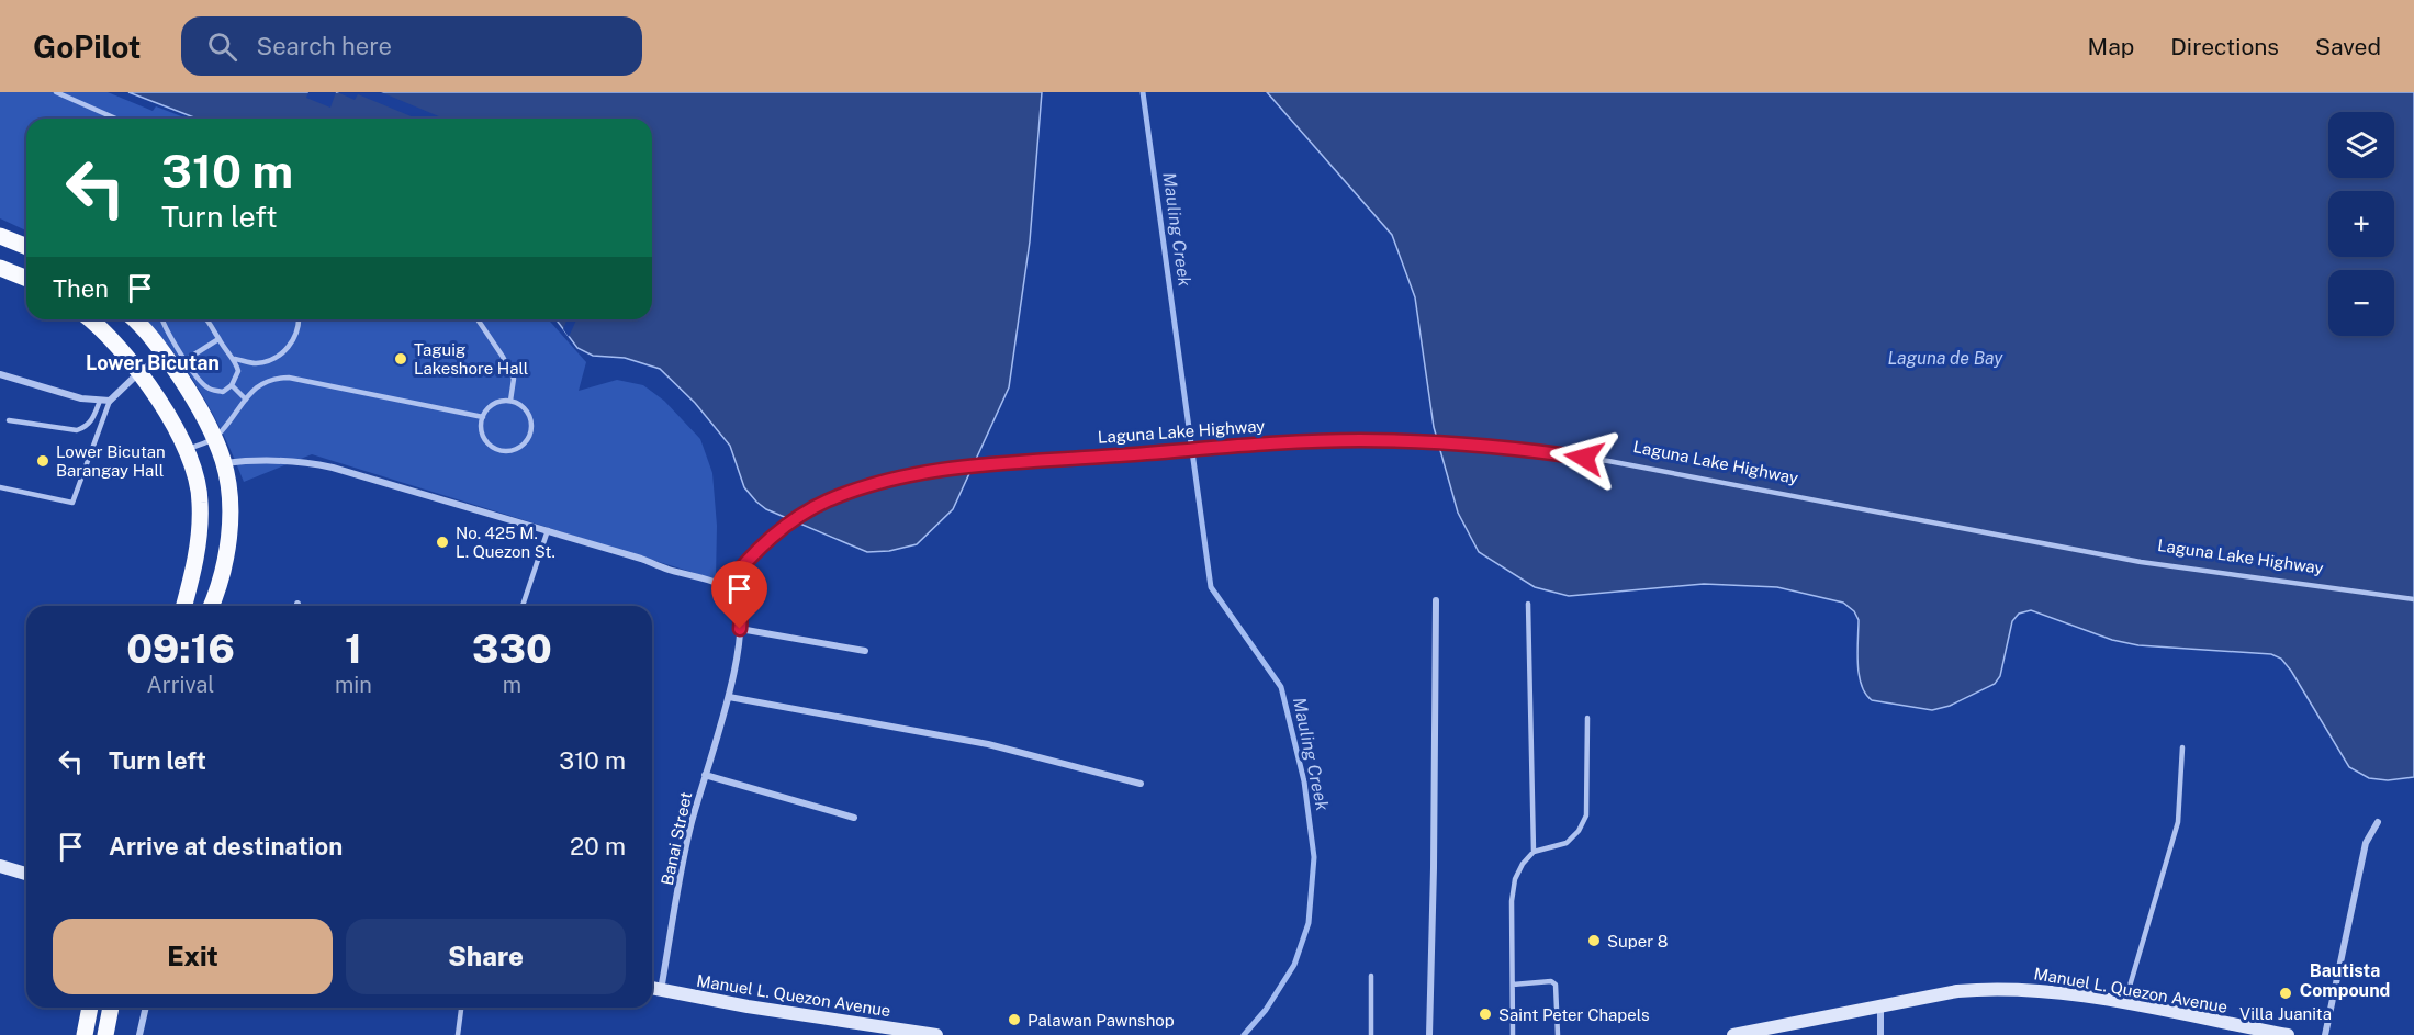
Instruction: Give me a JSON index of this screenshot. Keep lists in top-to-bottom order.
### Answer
{
  "streets": {
    "main road": ["Manuel L. Quezon Avenue"],
    "street": ["Banai Street"],
    "lane": ["Laguna Lake Highway"]
  },
  "crossings": [
    ["Laguna Lake Highway", "Banai Street"],
    ["Banai Street", "Manuel L. Quezon Avenue"]
  ],
  "districts": ["Lower Bicutan", "Bautista Compound"],
  "water": ["Mauling Creek", "Laguna de Bay"],
  "places": [
    "Taguig Lakeshore Hall",
    "Lower Bicutan Barangay Hall",
    "No. 425 M. L. Quezon St.",
    "Super 8",
    "Villa Juanita",
    "Saint Peter Chapels",
    "Palawan Pawnshop"
  ],
  "page": {
    "header": "GoPilot",
    "search": "Search here",
    "nav": ["Map", "Directions", "Saved"],
    "map_buttons": ["+", "−"],
    "turn": ["310 m", "Turn left"],
    "then": "Then",
    "eta": [
      "09:16",
      "Arrival",
      "1",
      "min",
      "330",
      "m"
    ],
    "list": [
      {
        "name": "Turn left",
        "value": "310 m"
      },
      {
        "name": "Arrive at destination",
        "value": "20 m"
      }
    ],
    "buttons": ["Exit", "Share"]
  }
}
